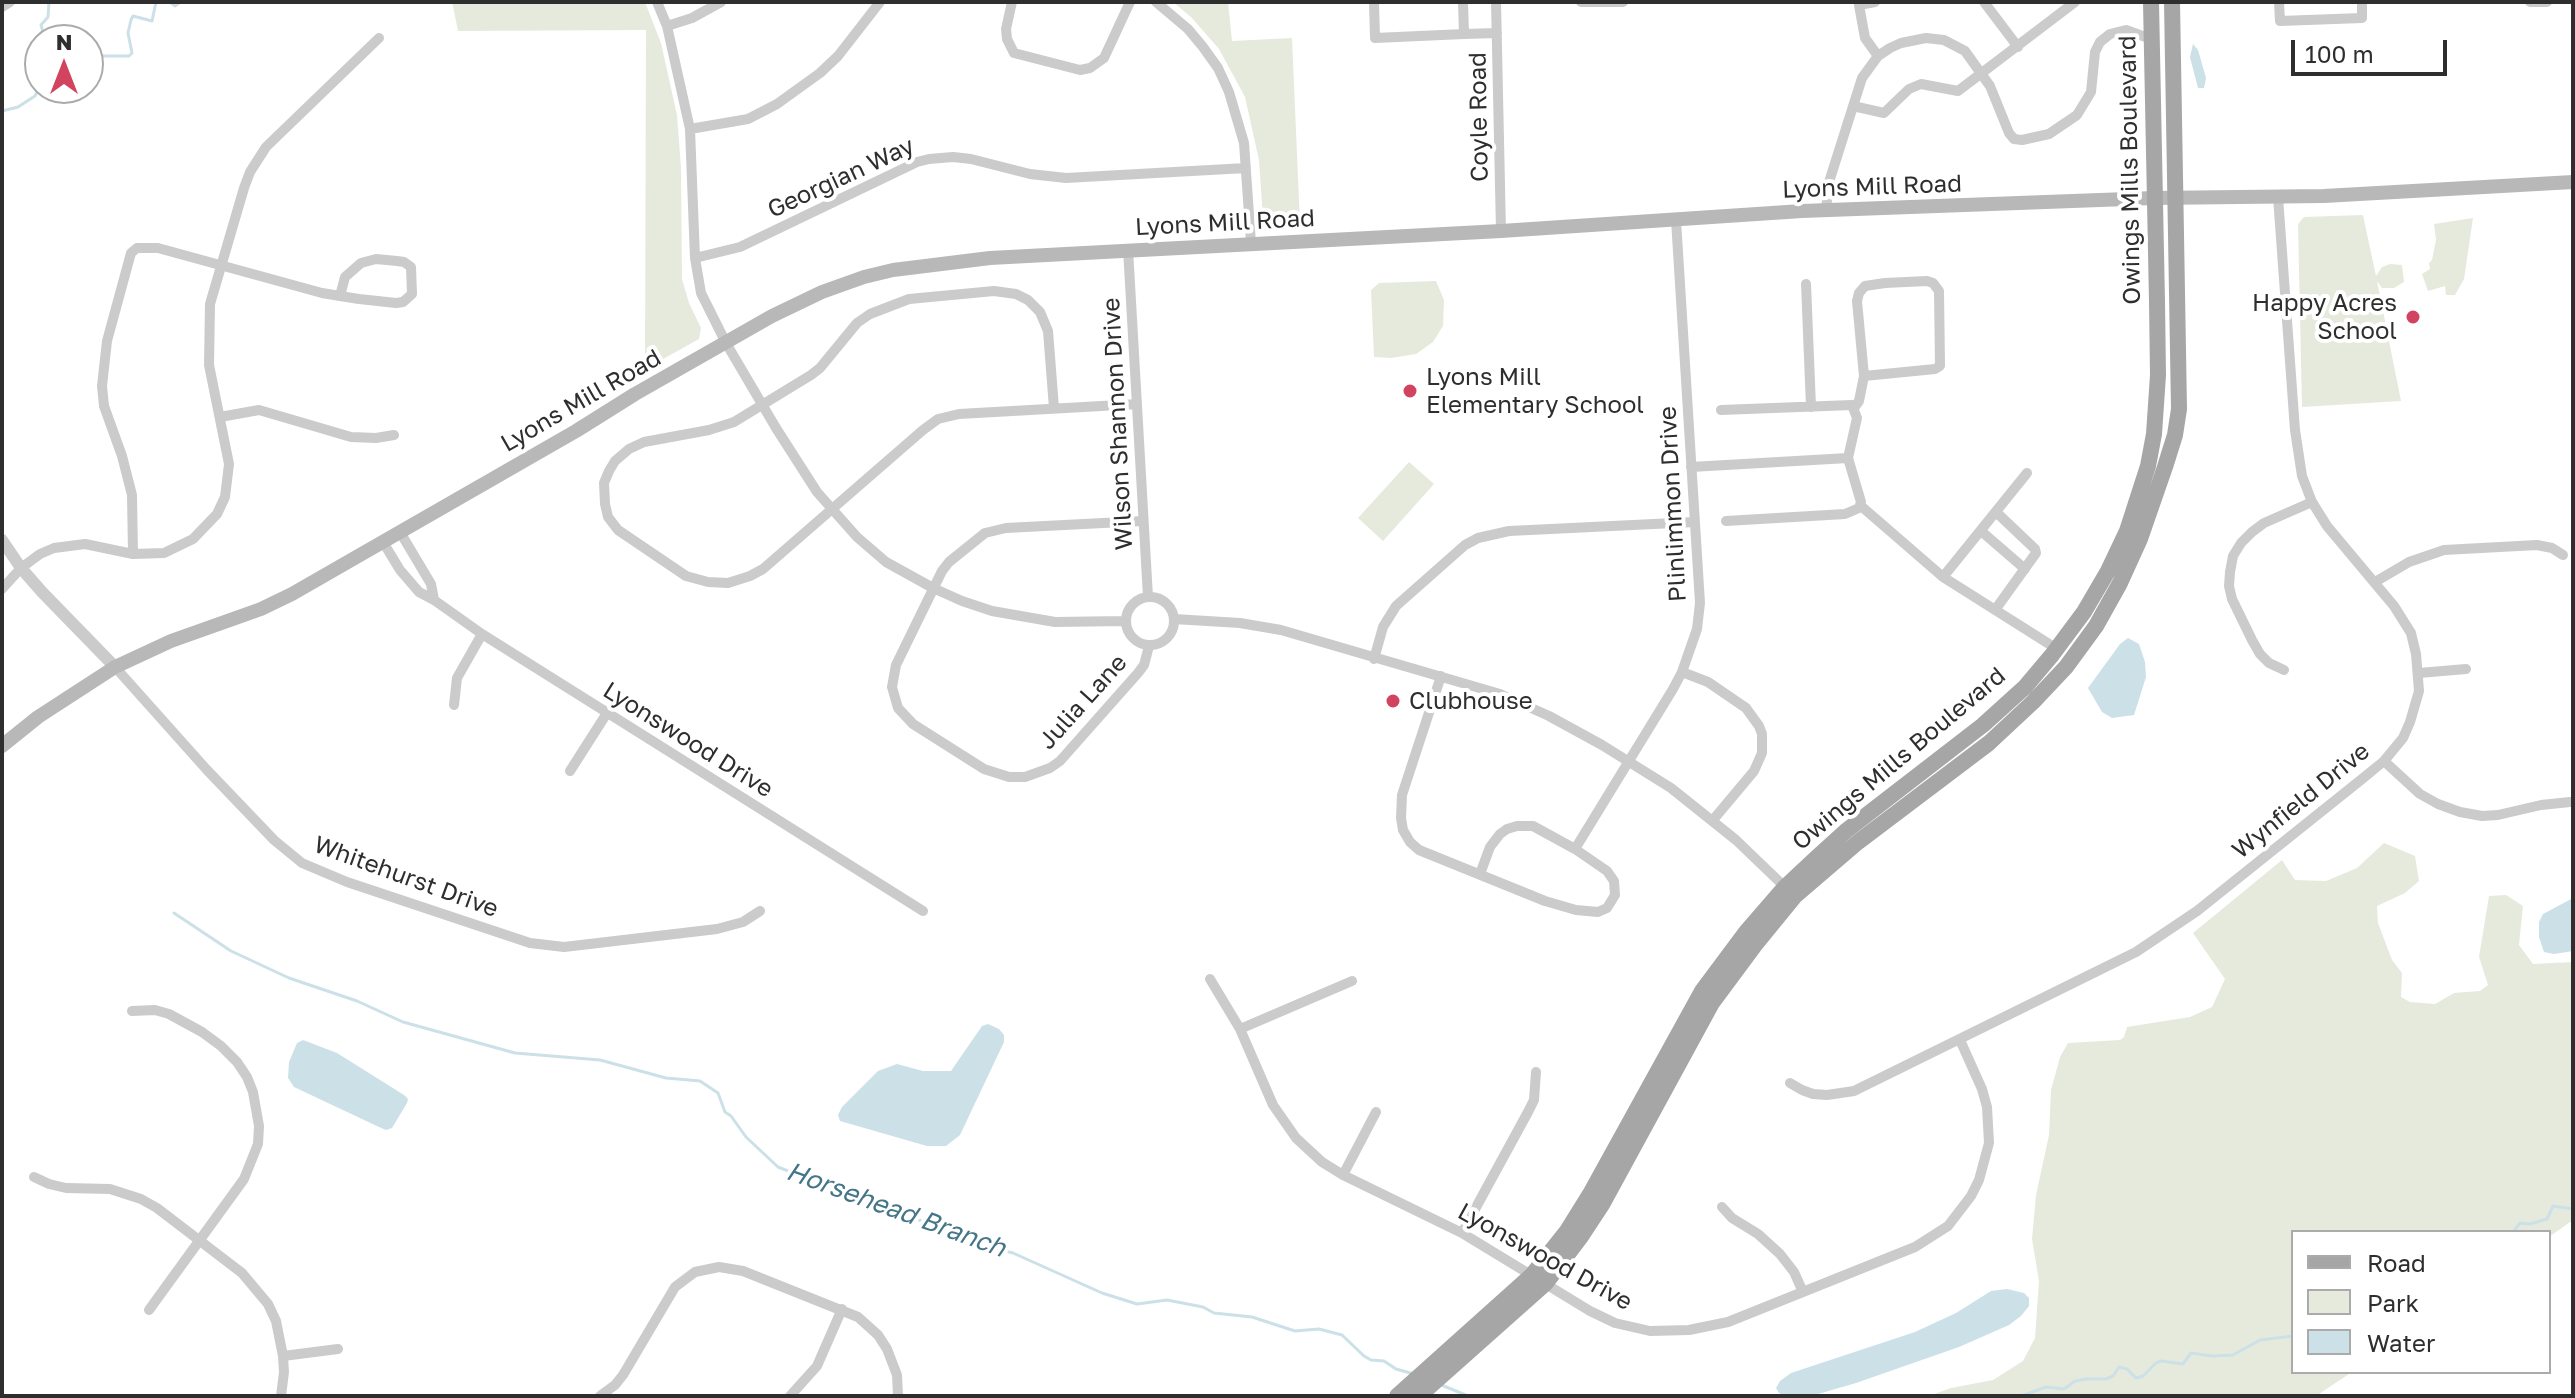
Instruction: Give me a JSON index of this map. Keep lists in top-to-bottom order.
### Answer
{
  "streets": {
    "main road": ["Owings Mills Boulevard", "Lyons Mill Road"],
    "street": [
      "Coyle Road",
      "Georgian Way",
      "Wilson Shannon Drive",
      "Plinlimmon Drive",
      "Julia Lane",
      "Lyonswood Drive",
      "Wynfield Drive",
      "Whitehurst Drive"
    ]
  },
  "crossings": [
    ["Coyle Road", "Lyons Mill Road"],
    ["Owings Mills Boulevard", "Lyons Mill Road"],
    ["Owings Mills Boulevard", "Lyonswood Drive"],
    ["Lyons Mill Road", "Wilson Shannon Drive"],
    ["Lyons Mill Road", "Plinlimmon Drive"],
    ["Lyons Mill Road", "Lyonswood Drive"],
    ["Lyons Mill Road", "Wynfield Drive"],
    ["Lyons Mill Road", "Whitehurst Drive"],
    ["Wilson Shannon Drive", "Julia Lane"],
    ["Lyonswood Drive", "Wynfield Drive"]
  ],
  "water": ["Horsehead Branch"],
  "places": ["Happy Acres School", "Lyons Mill Elementary School", "Clubhouse"],
  "legend": ["Road", "Park", "Water"],
  "scale_bar": "100 m",
  "north": "top"
}
